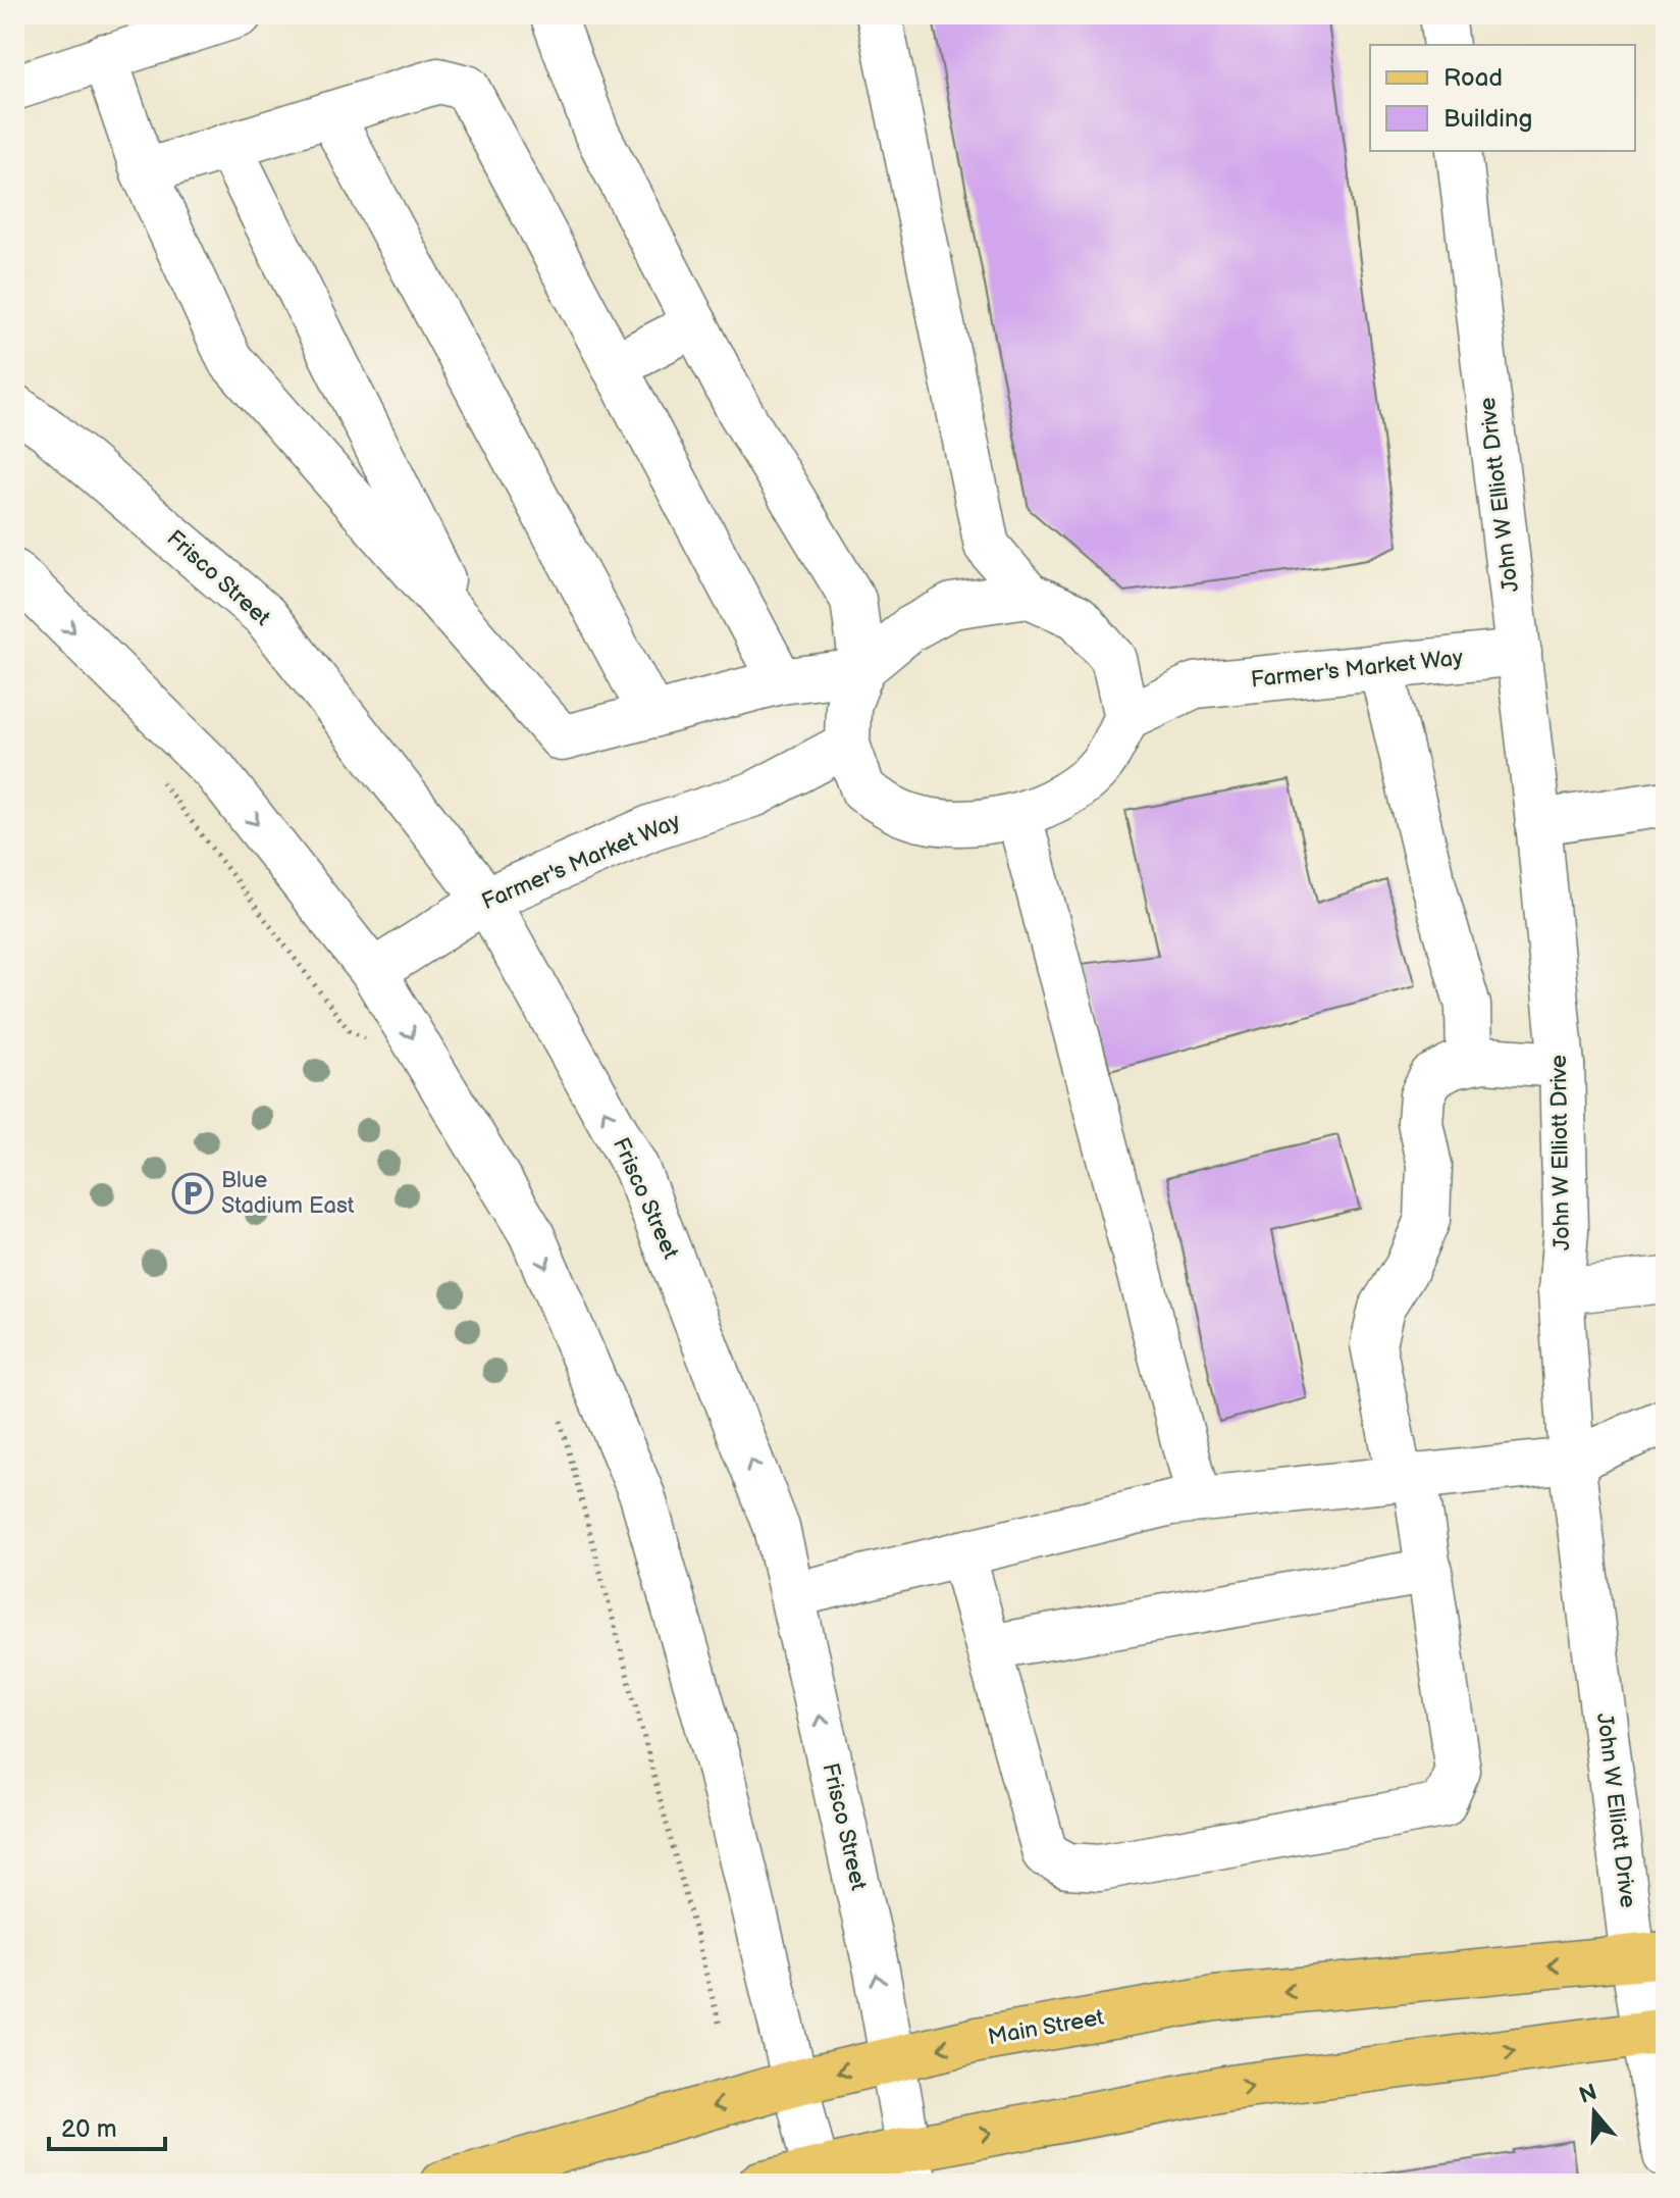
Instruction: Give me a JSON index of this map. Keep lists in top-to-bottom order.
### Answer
{
  "streets": {
    "main road": ["Main Street"],
    "street": ["John W Elliott Drive", "Frisco Street", "Farmer's Market Way"]
  },
  "crossings": [
    ["John W Elliott Drive", "Farmer's Market Way"],
    ["John W Elliott Drive", "Main Street"],
    ["Frisco Street", "Farmer's Market Way"],
    ["Frisco Street", "Main Street"]
  ],
  "places": {
    "parking": ["Blue Stadium East"]
  },
  "legend": ["Road", "Building"],
  "scale_bar": "20 m",
  "north": "top"
}
